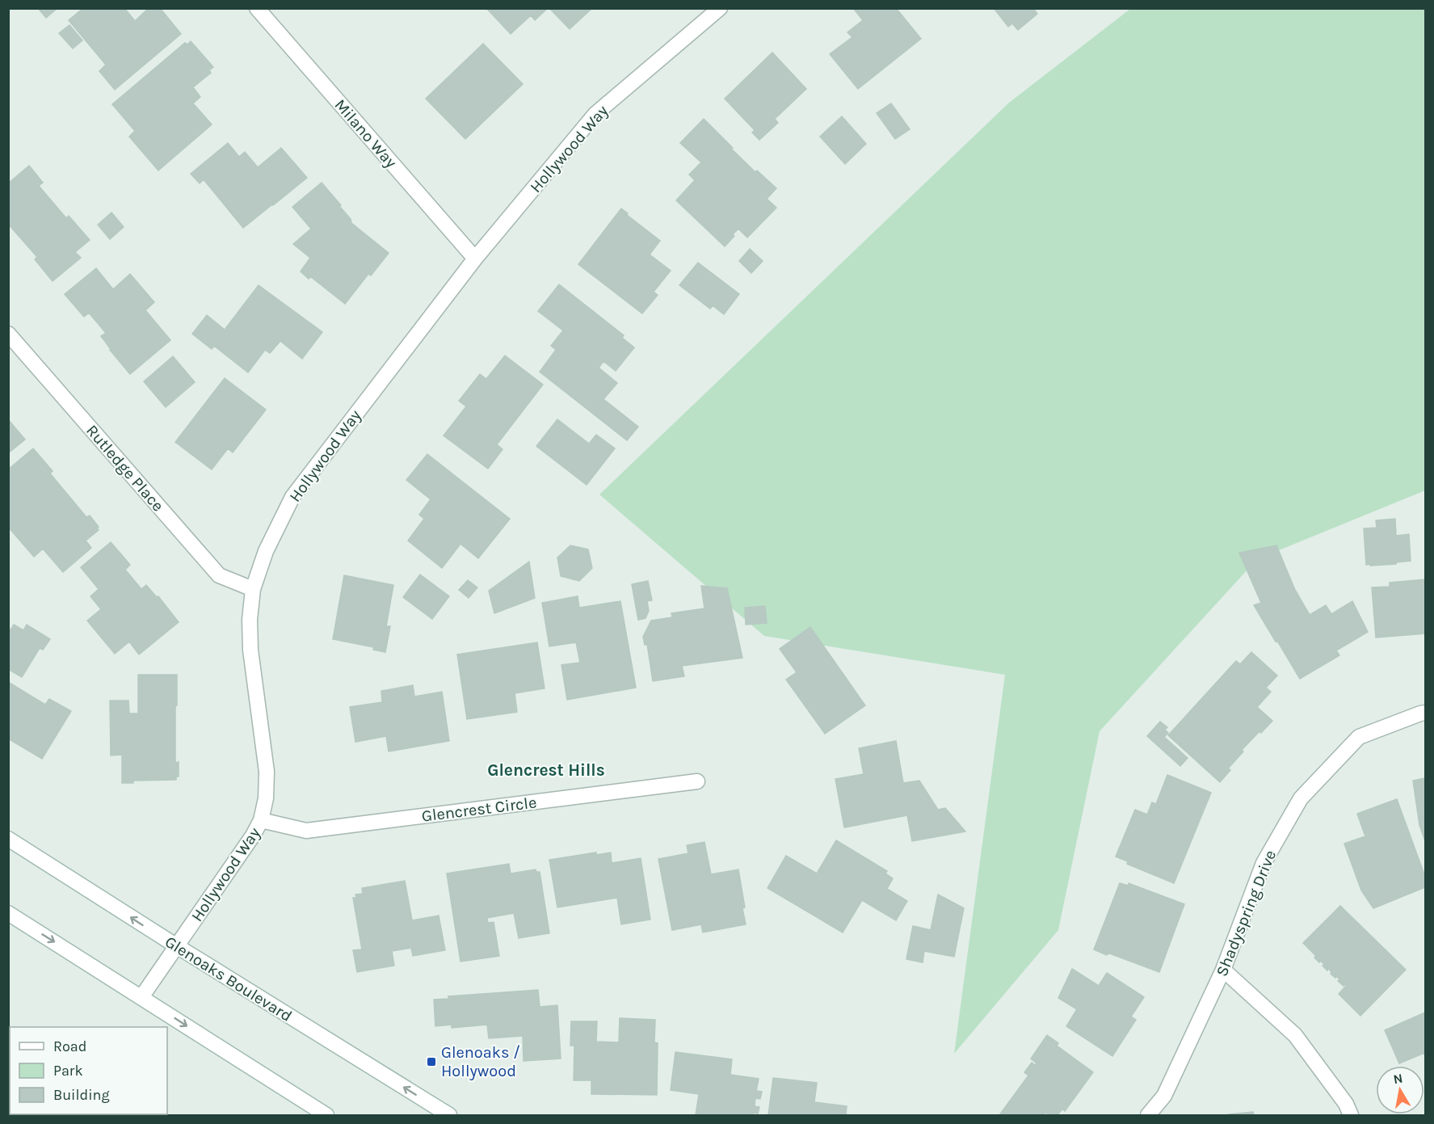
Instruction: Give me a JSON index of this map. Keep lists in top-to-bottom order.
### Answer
{
  "streets": {
    "street": [
      "Milano Way",
      "Hollywood Way",
      "Rutledge Place",
      "Glencrest Circle",
      "Shadyspring Drive",
      "Glenoaks Boulevard"
    ]
  },
  "crossings": [
    ["Milano Way", "Hollywood Way"],
    ["Hollywood Way", "Rutledge Place"],
    ["Hollywood Way", "Glencrest Circle"],
    ["Hollywood Way", "Glenoaks Boulevard"]
  ],
  "districts": ["Glencrest Hills"],
  "places": {
    "transit": ["Glenoaks / Hollywood"]
  },
  "legend": ["Road", "Park", "Building"],
  "north": "top"
}
